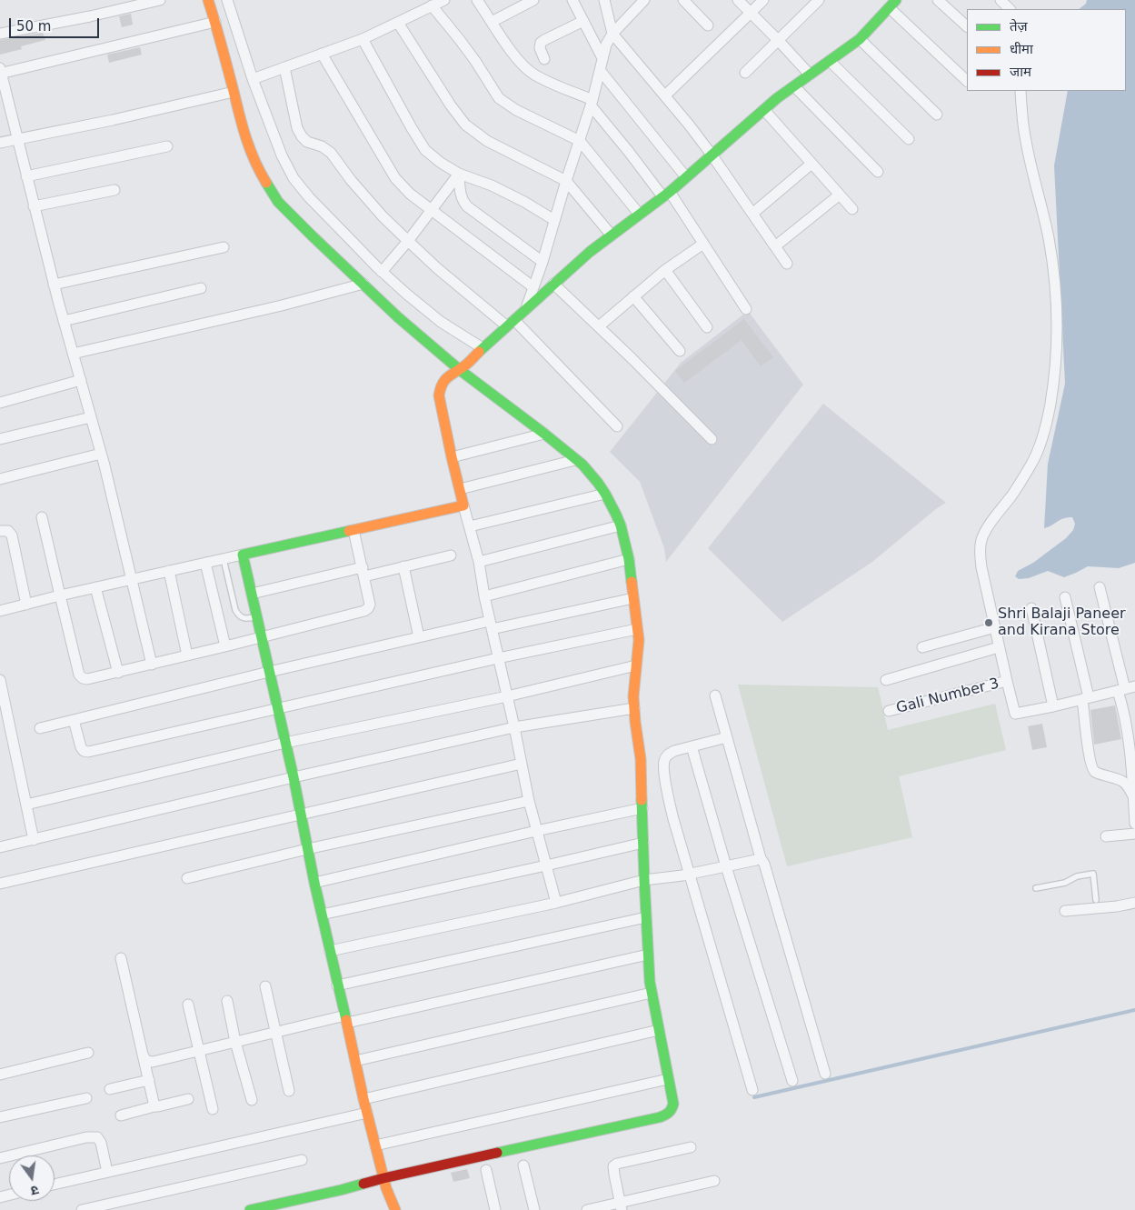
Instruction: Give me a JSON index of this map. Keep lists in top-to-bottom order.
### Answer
{
  "streets": {
    "street": ["Gali Number 3"]
  },
  "places": ["Shri Balaji Paneer and Kirana Store"],
  "legend": ["तेज़", "धीमा", "जाम"],
  "scale_bar": "50 m",
  "north": "bottom"
}
